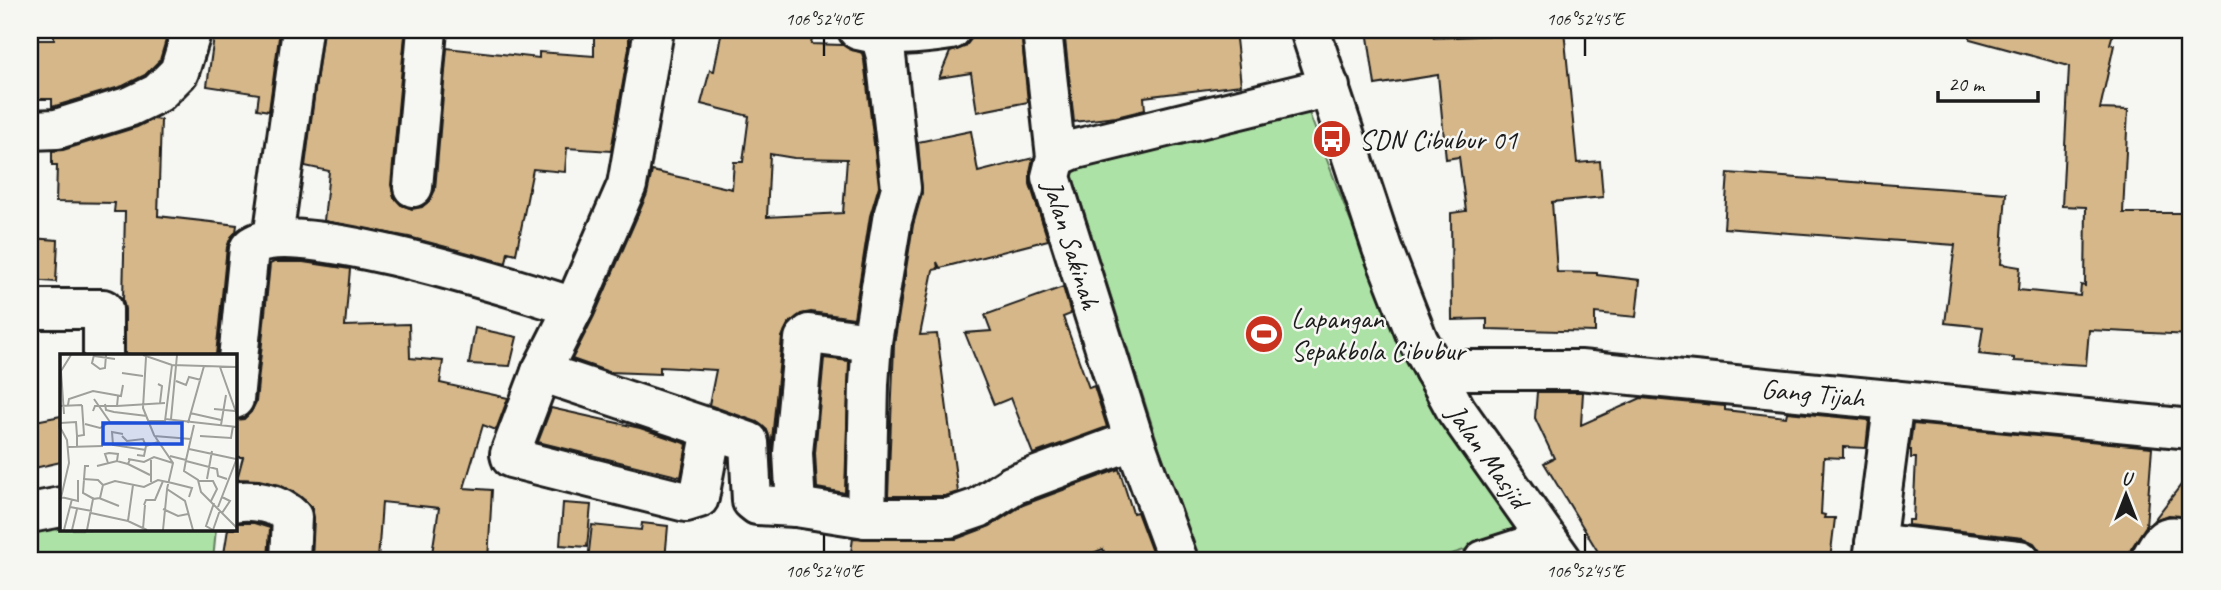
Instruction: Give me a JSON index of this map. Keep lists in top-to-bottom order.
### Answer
{
  "streets": {
    "street": ["Jalan Sakinah", "Gang Tijah", "Jalan Masjid"]
  },
  "crossings": [
    ["Jalan Sakinah", "Jalan Masjid"],
    ["Gang Tijah", "Jalan Masjid"]
  ],
  "places": {
    "bus stop": ["SDN Cibubur 01"],
    "sports": ["Lapangan Sepakbola Cibubur"]
  },
  "scale_bar": "20 m",
  "north": "top",
  "coordinates": ["106°52'40\"E", "106°52'45\"E"]
}
